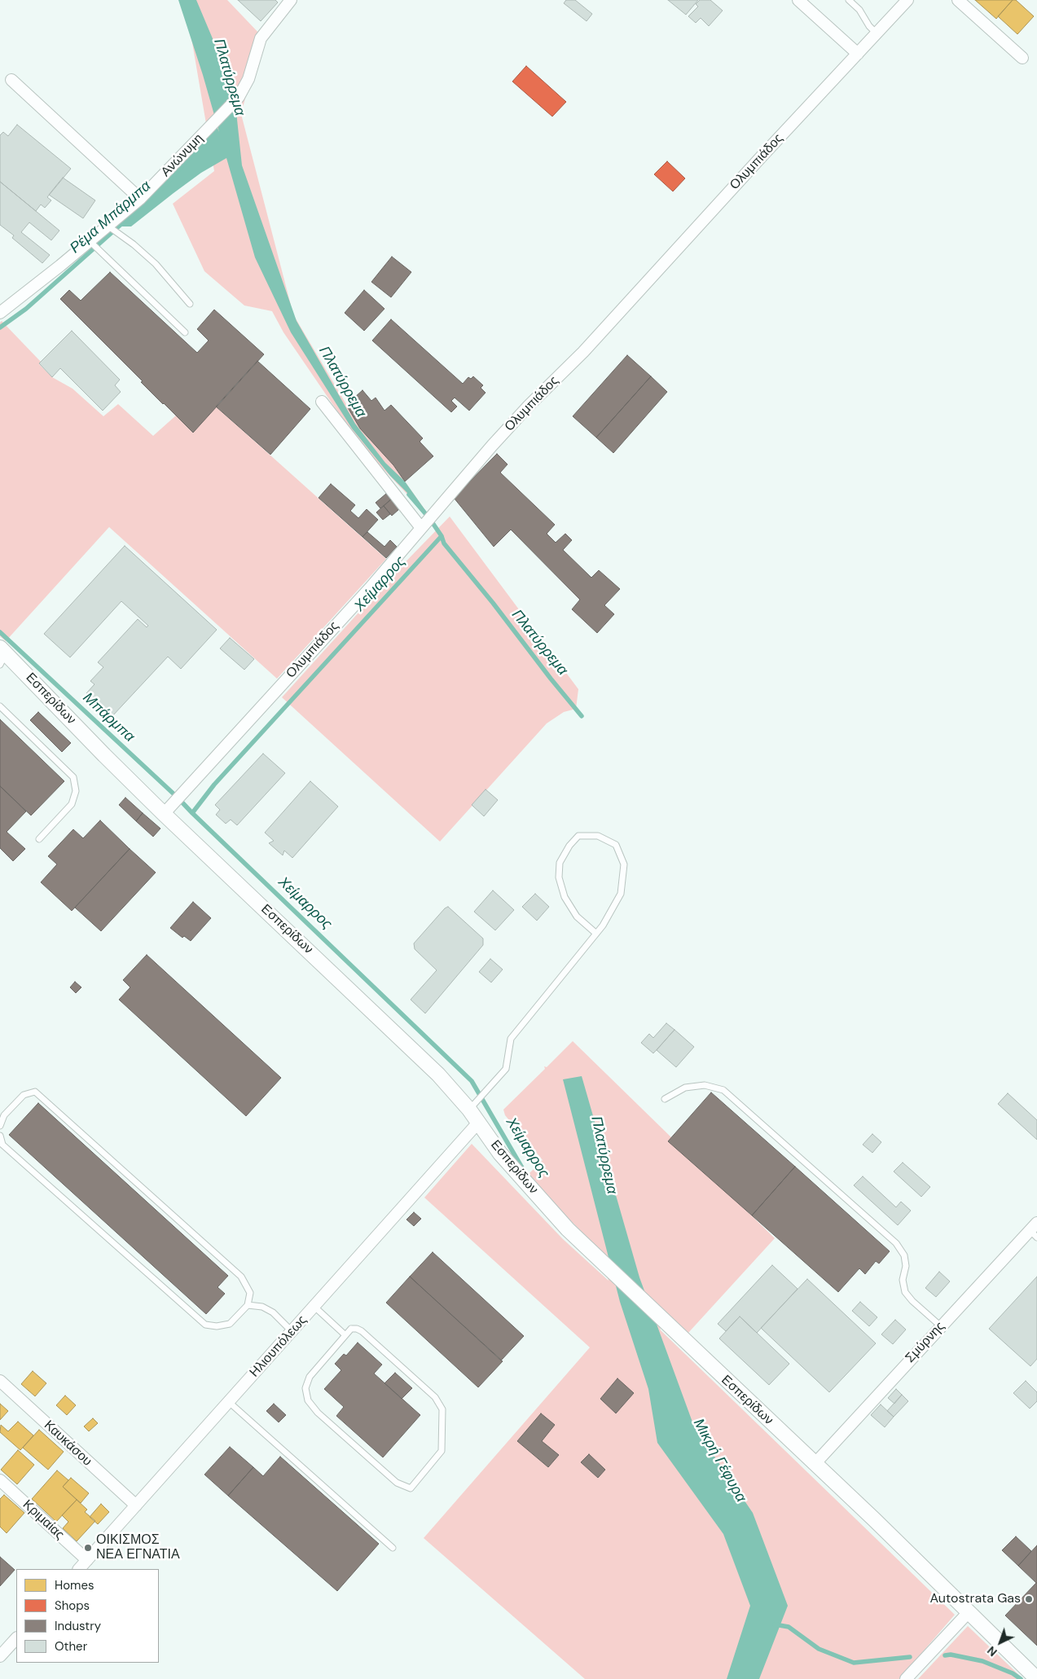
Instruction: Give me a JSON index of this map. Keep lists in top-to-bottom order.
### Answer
{
  "streets": {
    "street": [
      "Ανώνυμη",
      "Ολυμπιάδος",
      "Εσπερίδων",
      "Σμύρνης",
      "Ηλιουπόλεως",
      "Καυκάσου",
      "Κριμαίας"
    ]
  },
  "crossings": [
    ["Ολυμπιάδος", "Εσπερίδων"],
    ["Εσπερίδων", "Σμύρνης"],
    ["Εσπερίδων", "Ηλιουπόλεως"],
    ["Ηλιουπόλεως", "Καυκάσου"],
    ["Ηλιουπόλεως", "Κριμαίας"]
  ],
  "water": [
    "Πλατύρρεμα",
    "Ρέμα Μπάρμπα",
    "Χείμαρρος",
    "Μπάρμπα",
    "Μικρή Γέφυρα"
  ],
  "places": ["ΟΙΚΙΣΜΟΣ ΝΕΑ ΕΓΝΑΤΙΑ", "Autostrata Gas"],
  "legend": [
    "Homes",
    "Shops",
    "Industry",
    "Other"
  ],
  "north": "bottom left"
}
